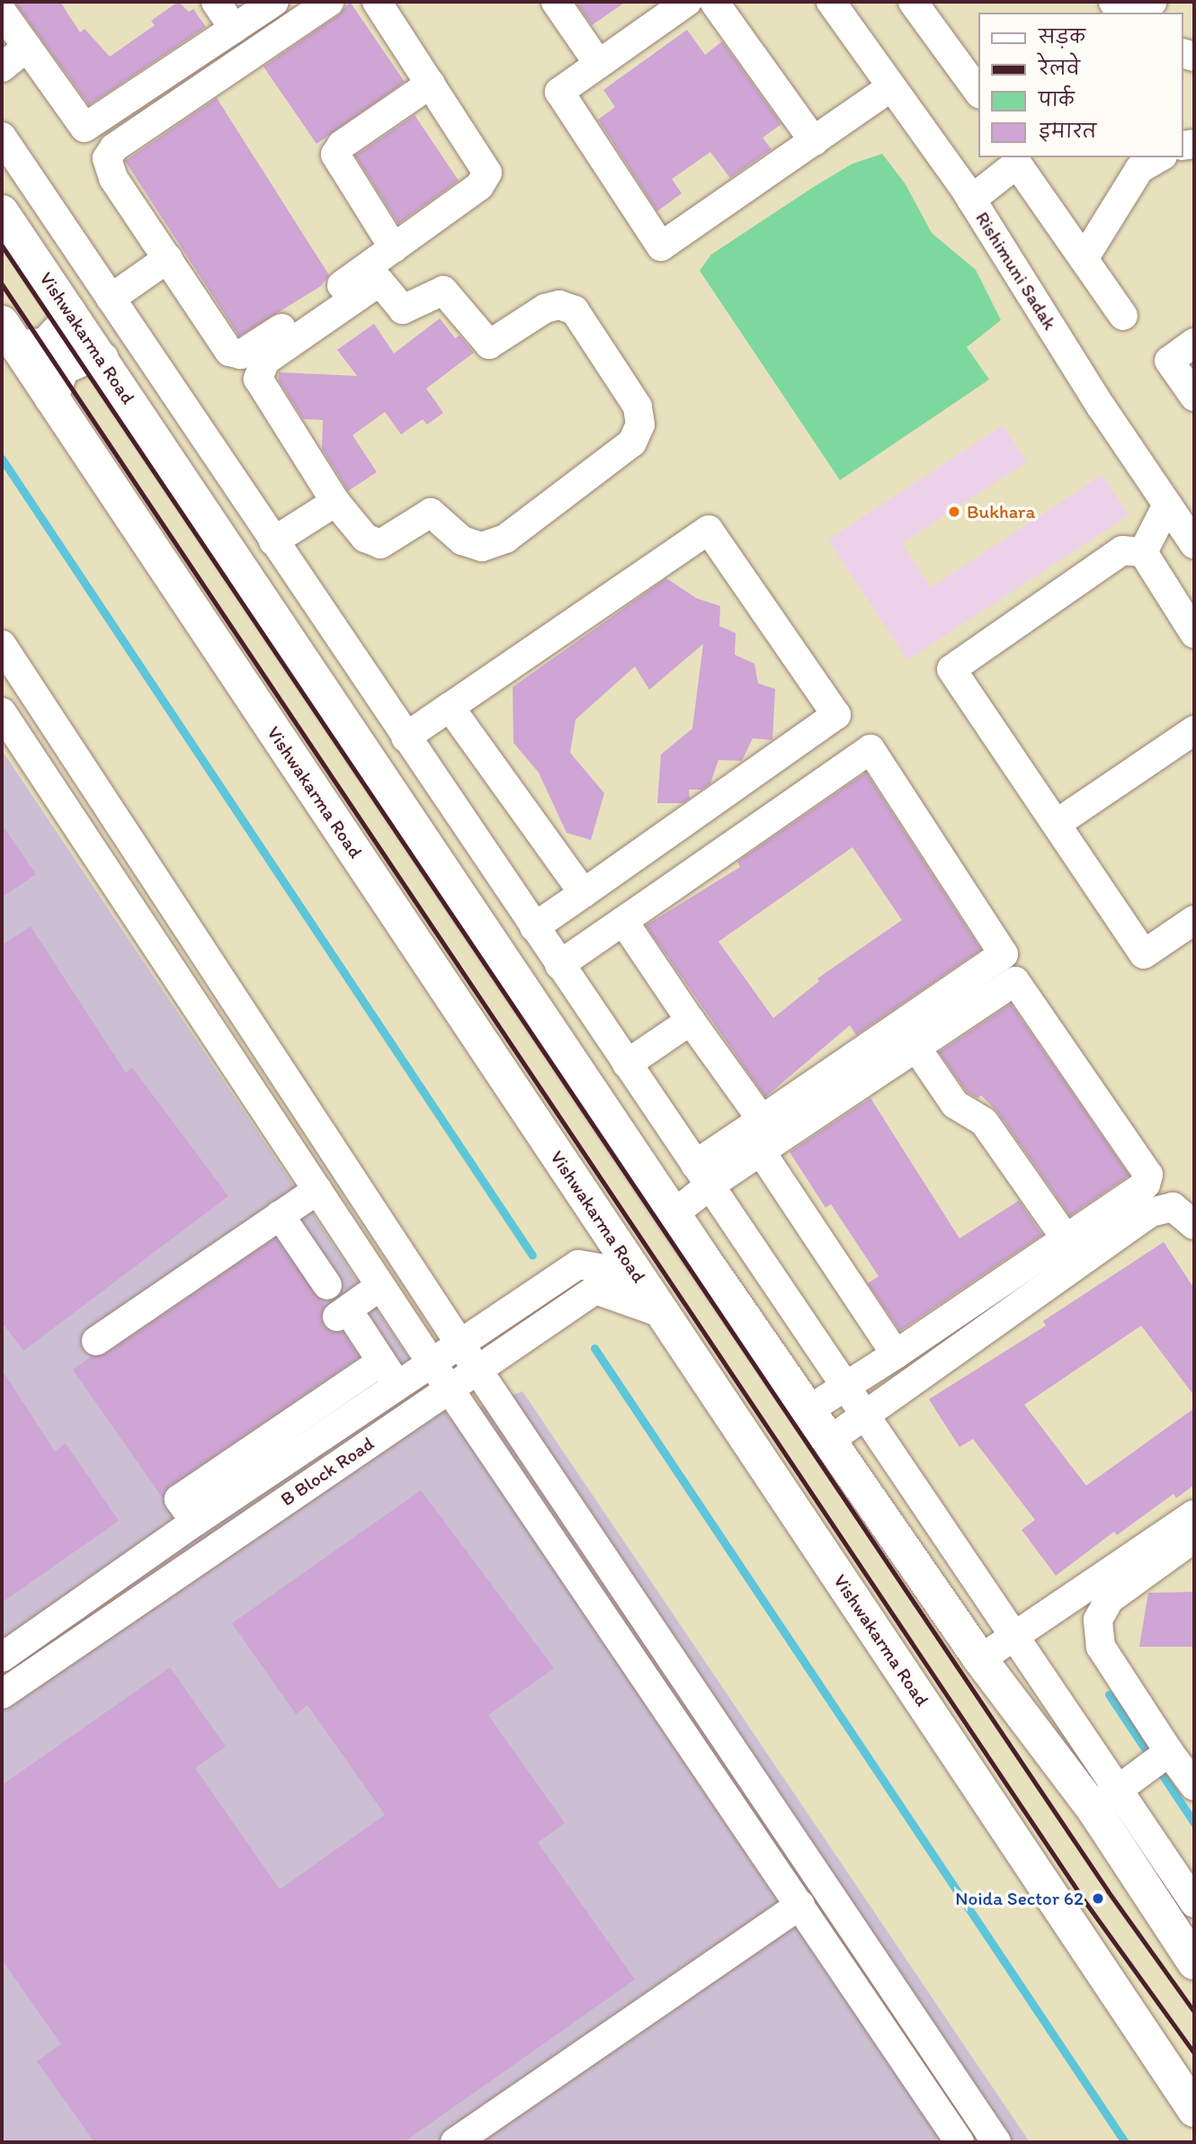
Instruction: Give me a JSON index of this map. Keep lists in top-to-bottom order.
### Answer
{
  "streets": {
    "main road": ["Vishwakarma Road"],
    "street": ["Rishimuni Sadak", "B Block Road"]
  },
  "crossings": [
    ["Vishwakarma Road", "B Block Road"]
  ],
  "places": ["Bukhara", "Noida Sector 62"],
  "legend": [
    "सड़क",
    "रेलवे",
    "पार्क",
    "इमारत"
  ]
}
